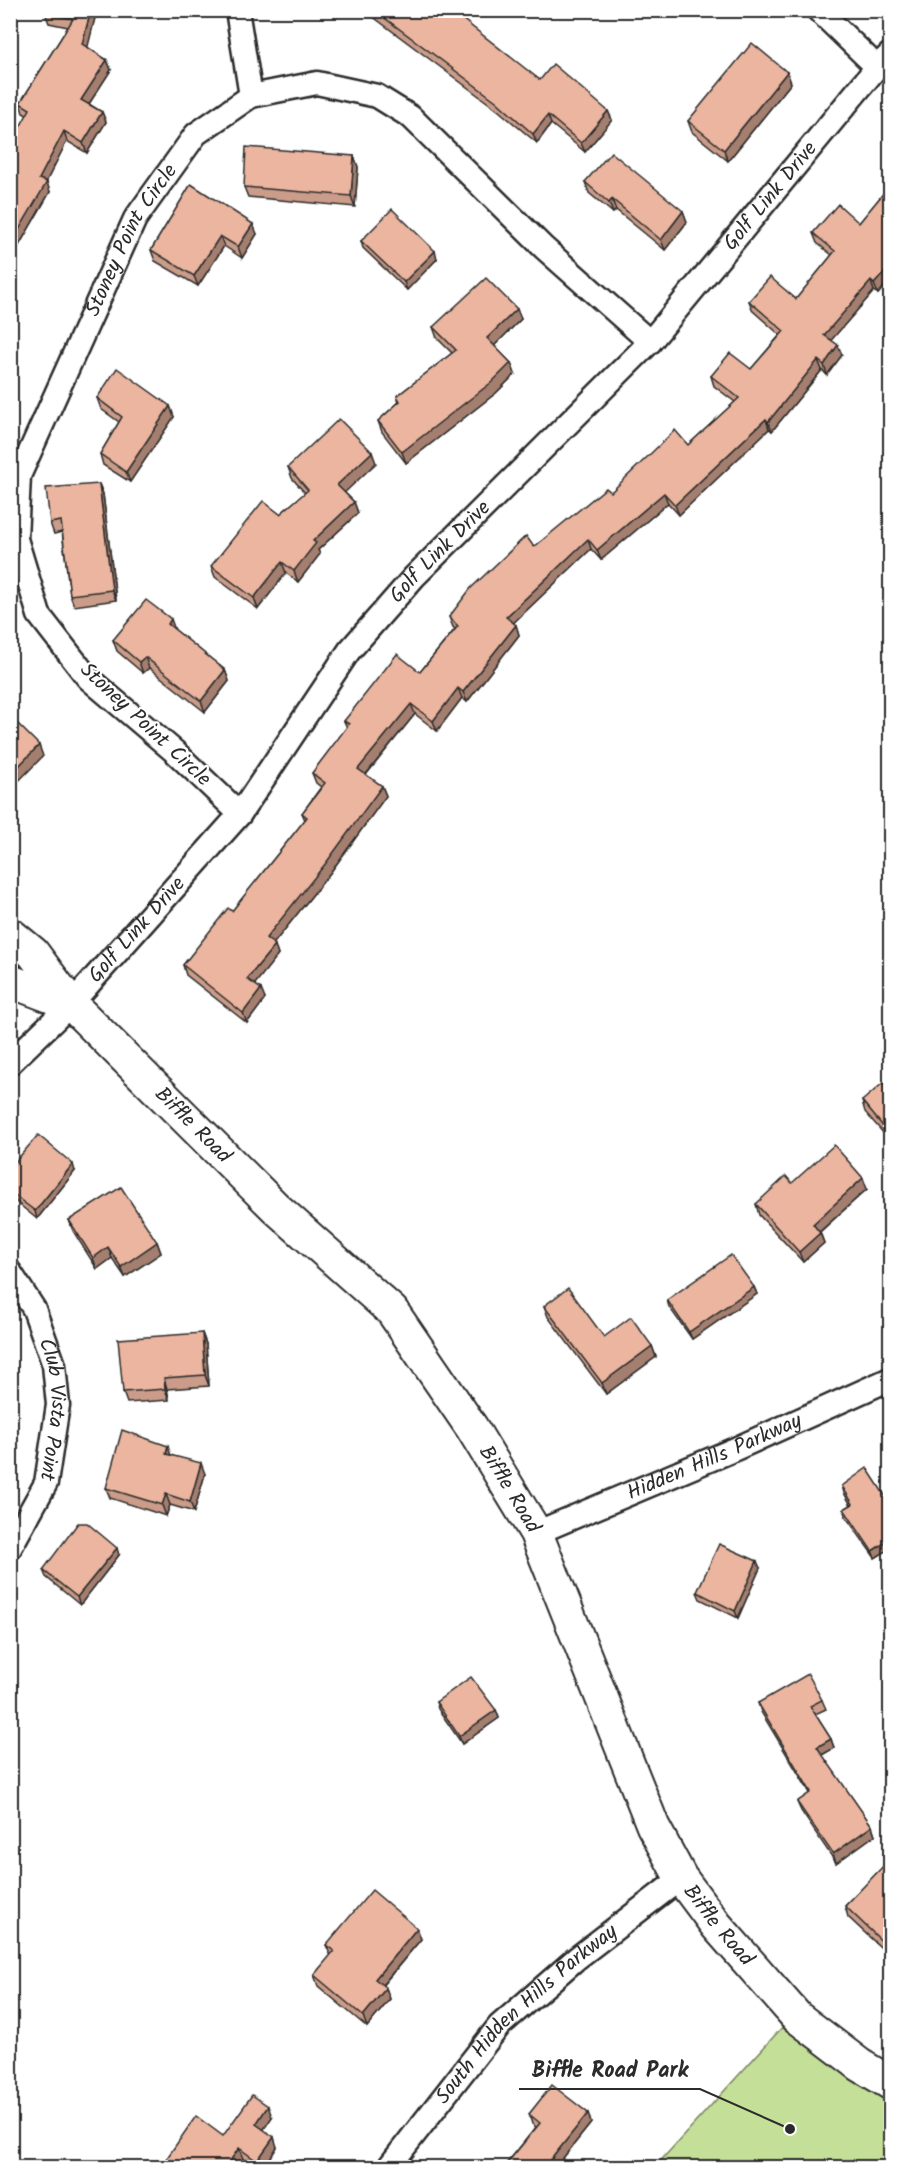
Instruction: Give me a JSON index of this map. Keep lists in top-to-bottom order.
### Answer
{
  "streets": {
    "street": [
      "Golf Link Drive",
      "Stoney Point Circle",
      "Biffle Road",
      "Club Vista Point",
      "Hidden Hills Parkway",
      "South Hidden Hills Parkway"
    ]
  },
  "crossings": [
    ["Golf Link Drive", "Stoney Point Circle"],
    ["Golf Link Drive", "Biffle Road"],
    ["Biffle Road", "Hidden Hills Parkway"],
    ["Biffle Road", "South Hidden Hills Parkway"]
  ],
  "places": ["Biffle Road Park"]
}
